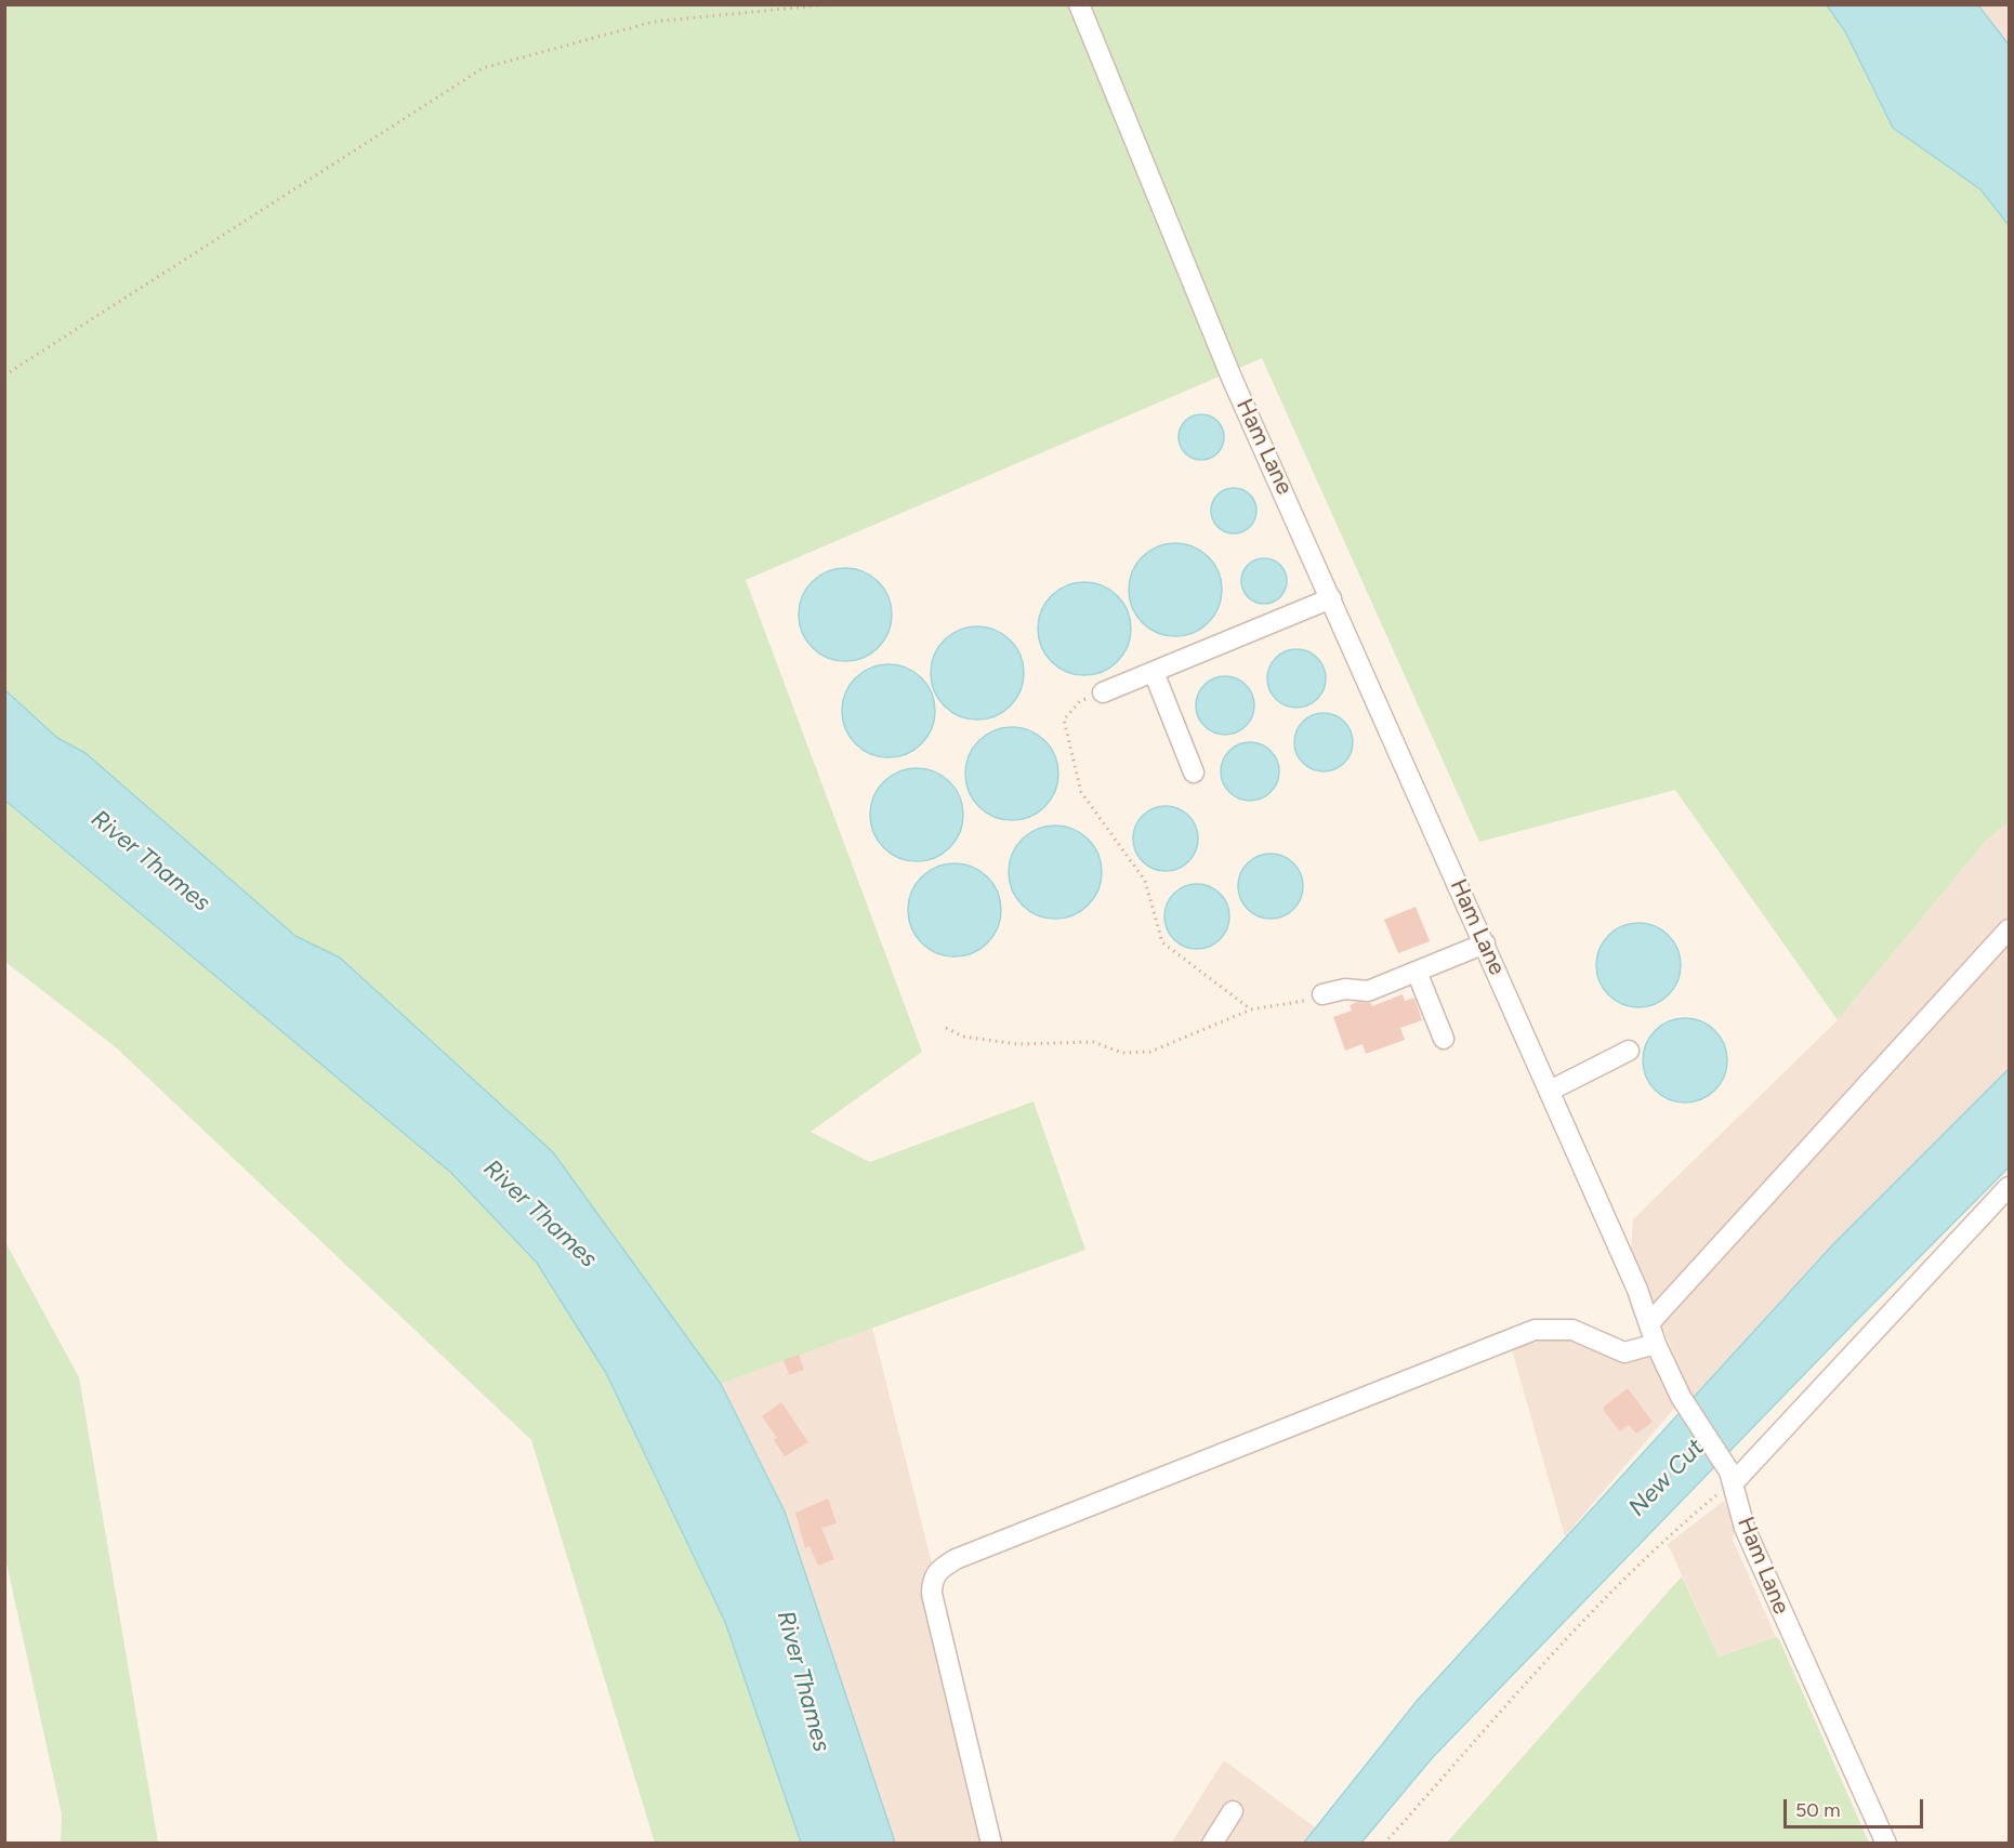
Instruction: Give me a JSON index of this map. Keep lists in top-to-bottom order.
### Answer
{
  "streets": {
    "street": ["Ham Lane"]
  },
  "water": ["River Thames", "New Cut"],
  "scale_bar": "50 m"
}
